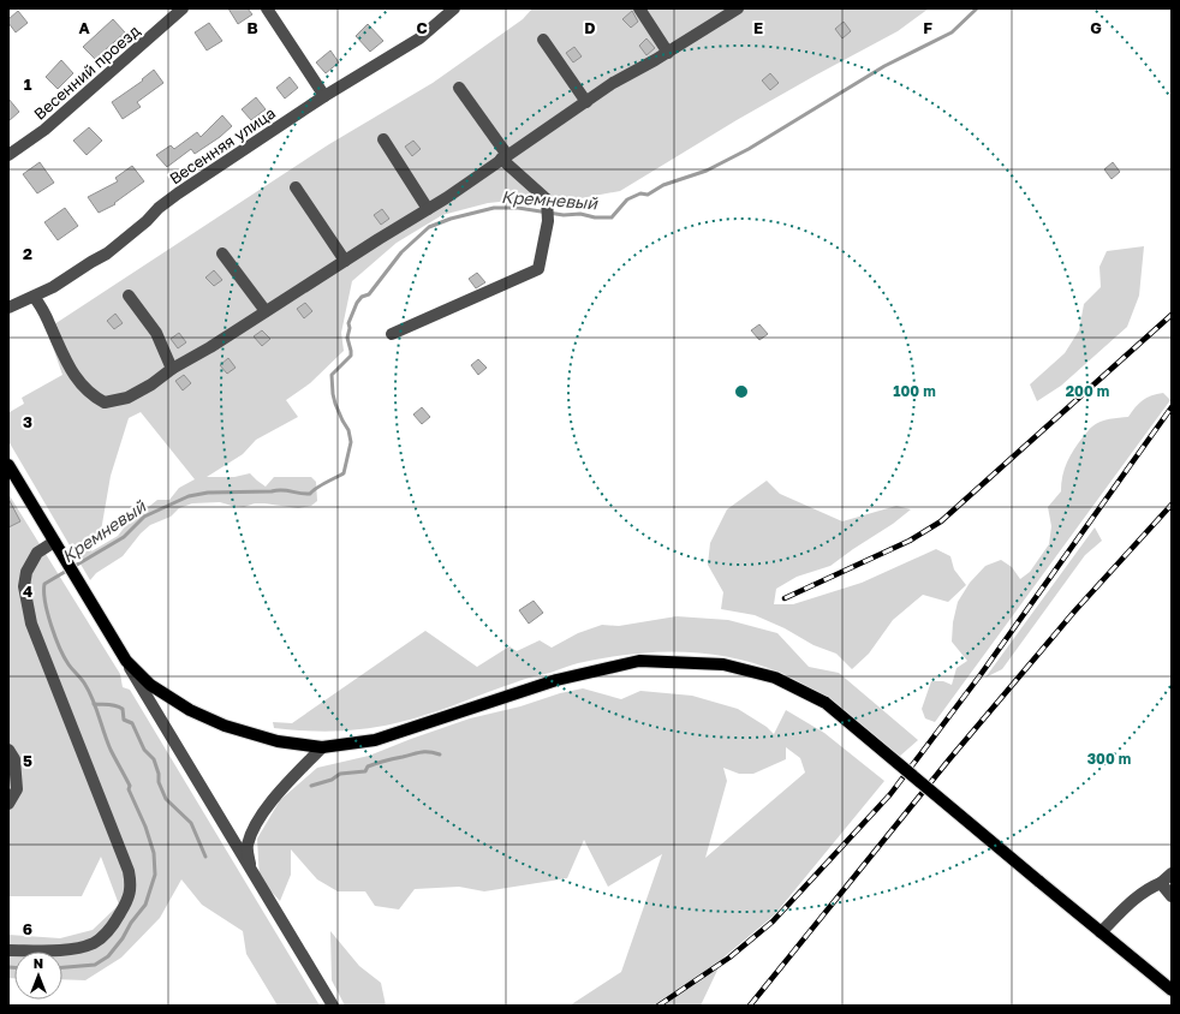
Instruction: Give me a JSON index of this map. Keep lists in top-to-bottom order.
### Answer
{
  "streets": {
    "street": ["Весенний проезд", "Весенняя улица"]
  },
  "water": ["Кремневый"],
  "north": "top",
  "grid": {
    "columns": [
      "A",
      "B",
      "C",
      "D",
      "E",
      "F",
      "G"
    ],
    "rows": [
      "1",
      "2",
      "3",
      "4",
      "5",
      "6"
    ]
  },
  "rings": ["100 m", "200 m", "300 m"]
}
